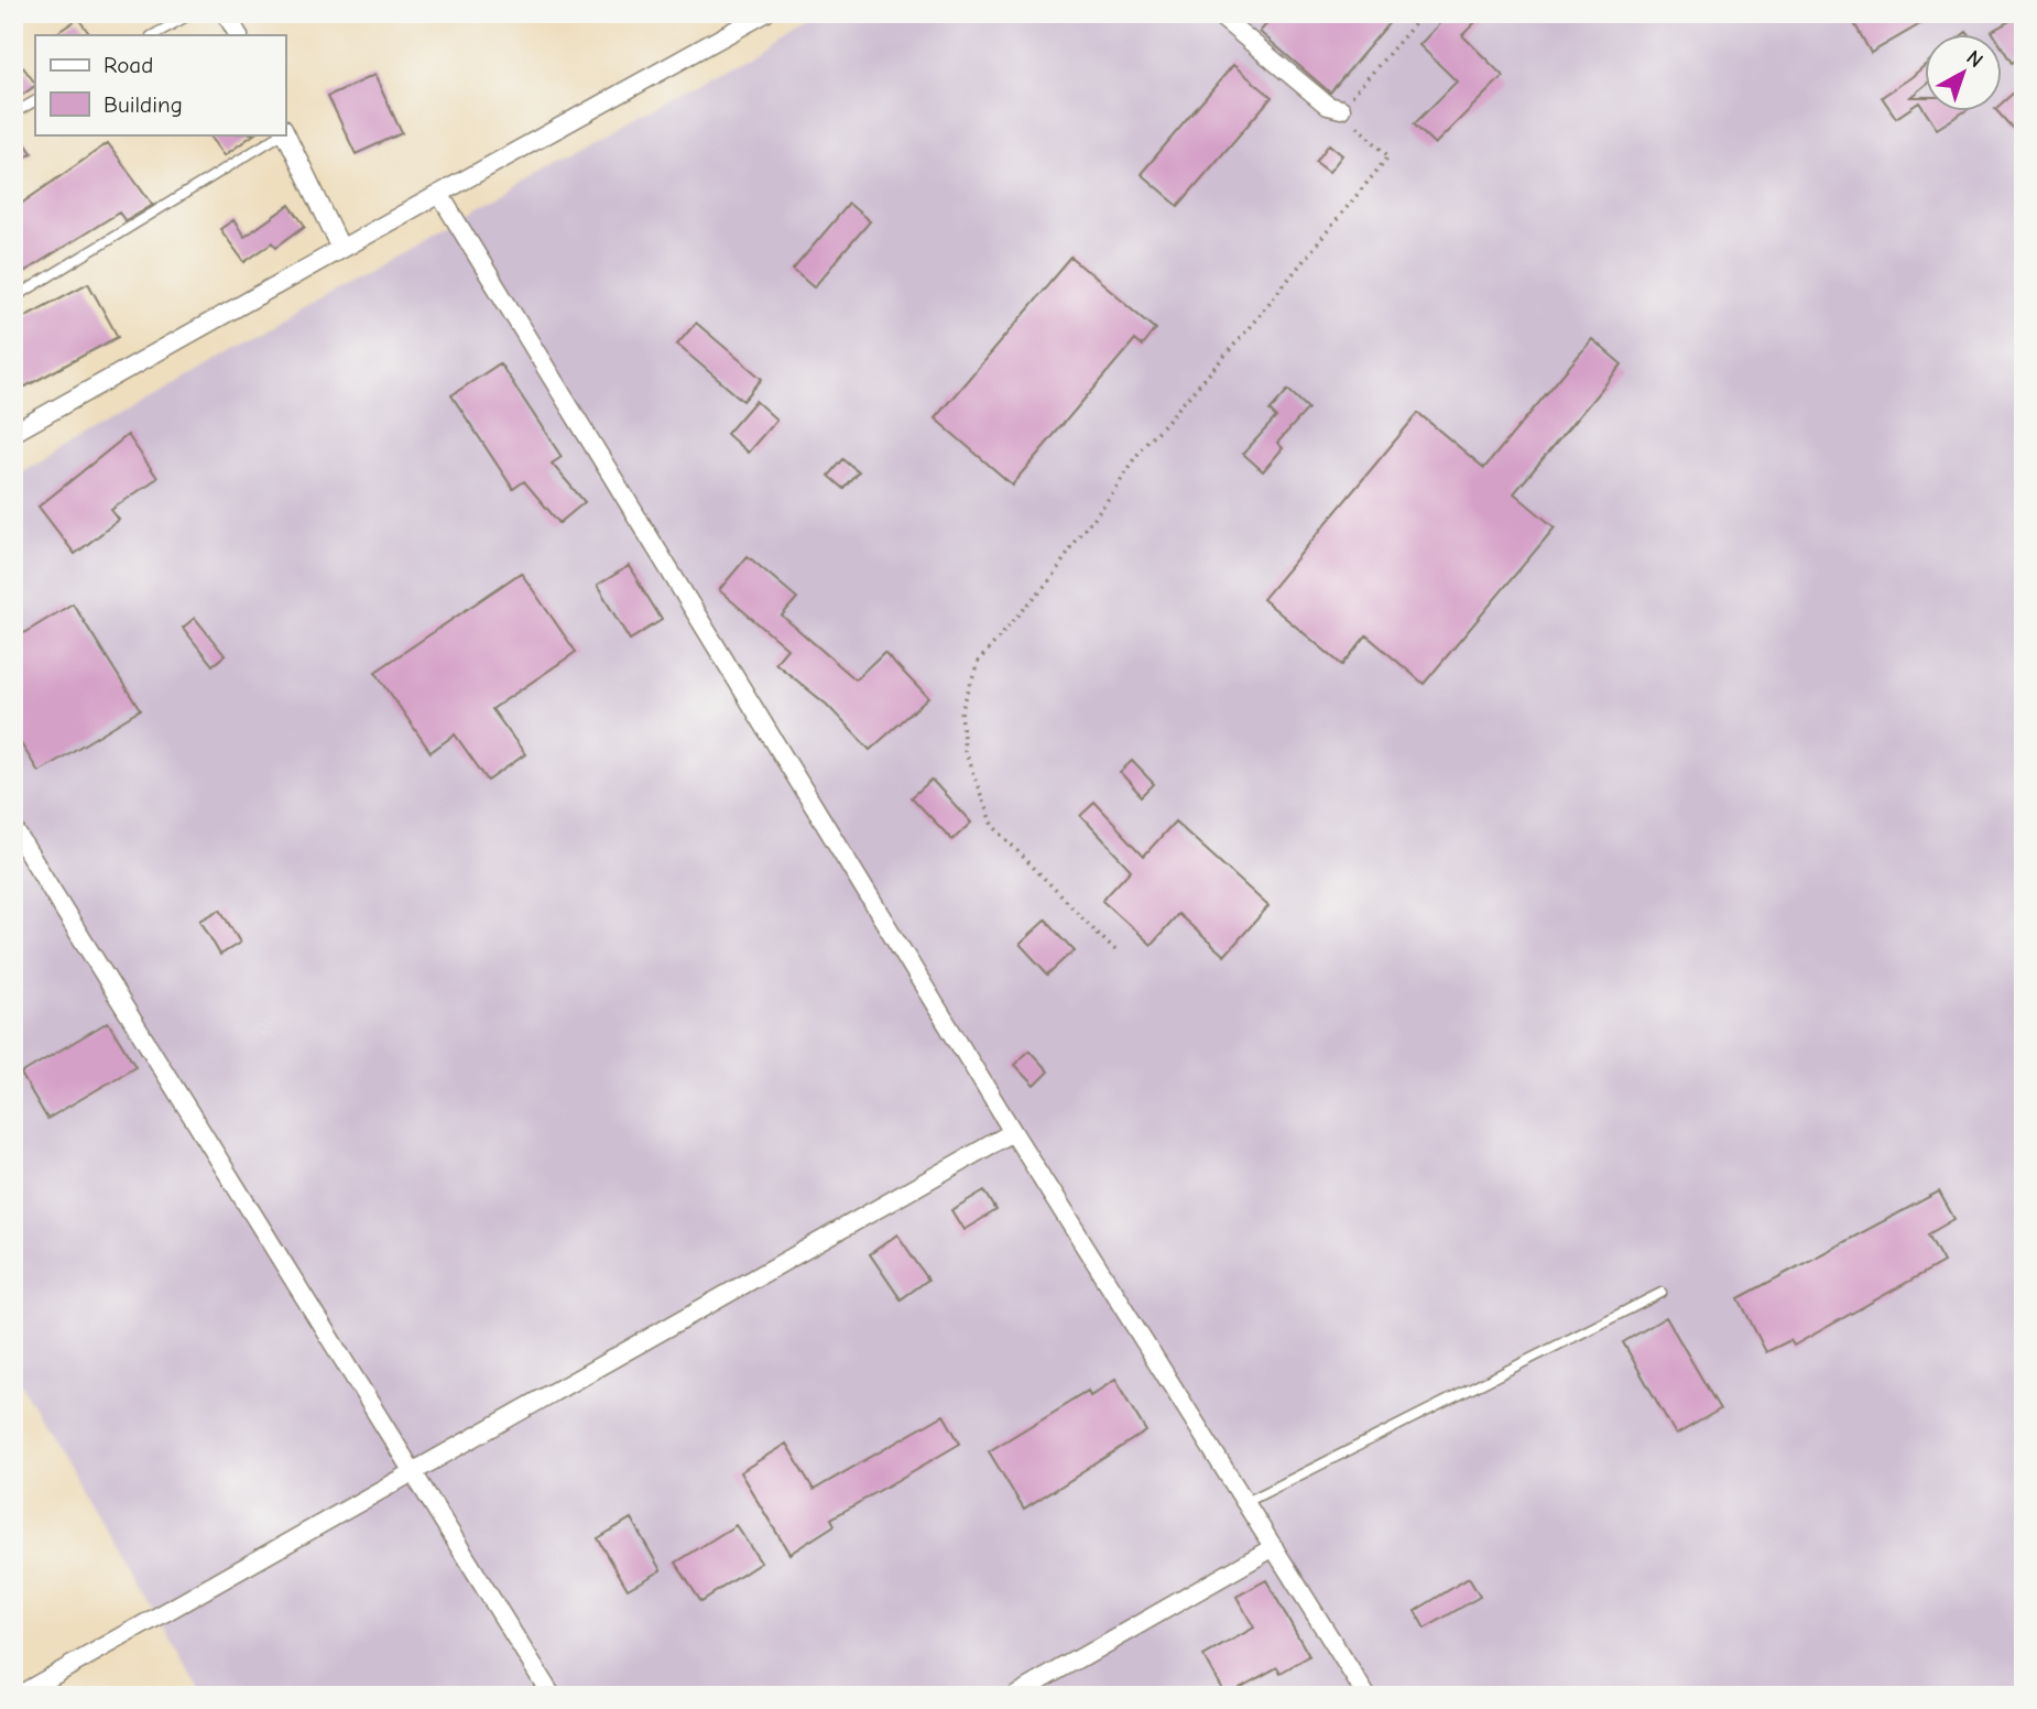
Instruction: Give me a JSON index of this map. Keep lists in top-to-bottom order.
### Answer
{
  "legend": ["Road", "Building"],
  "north": "top right"
}
